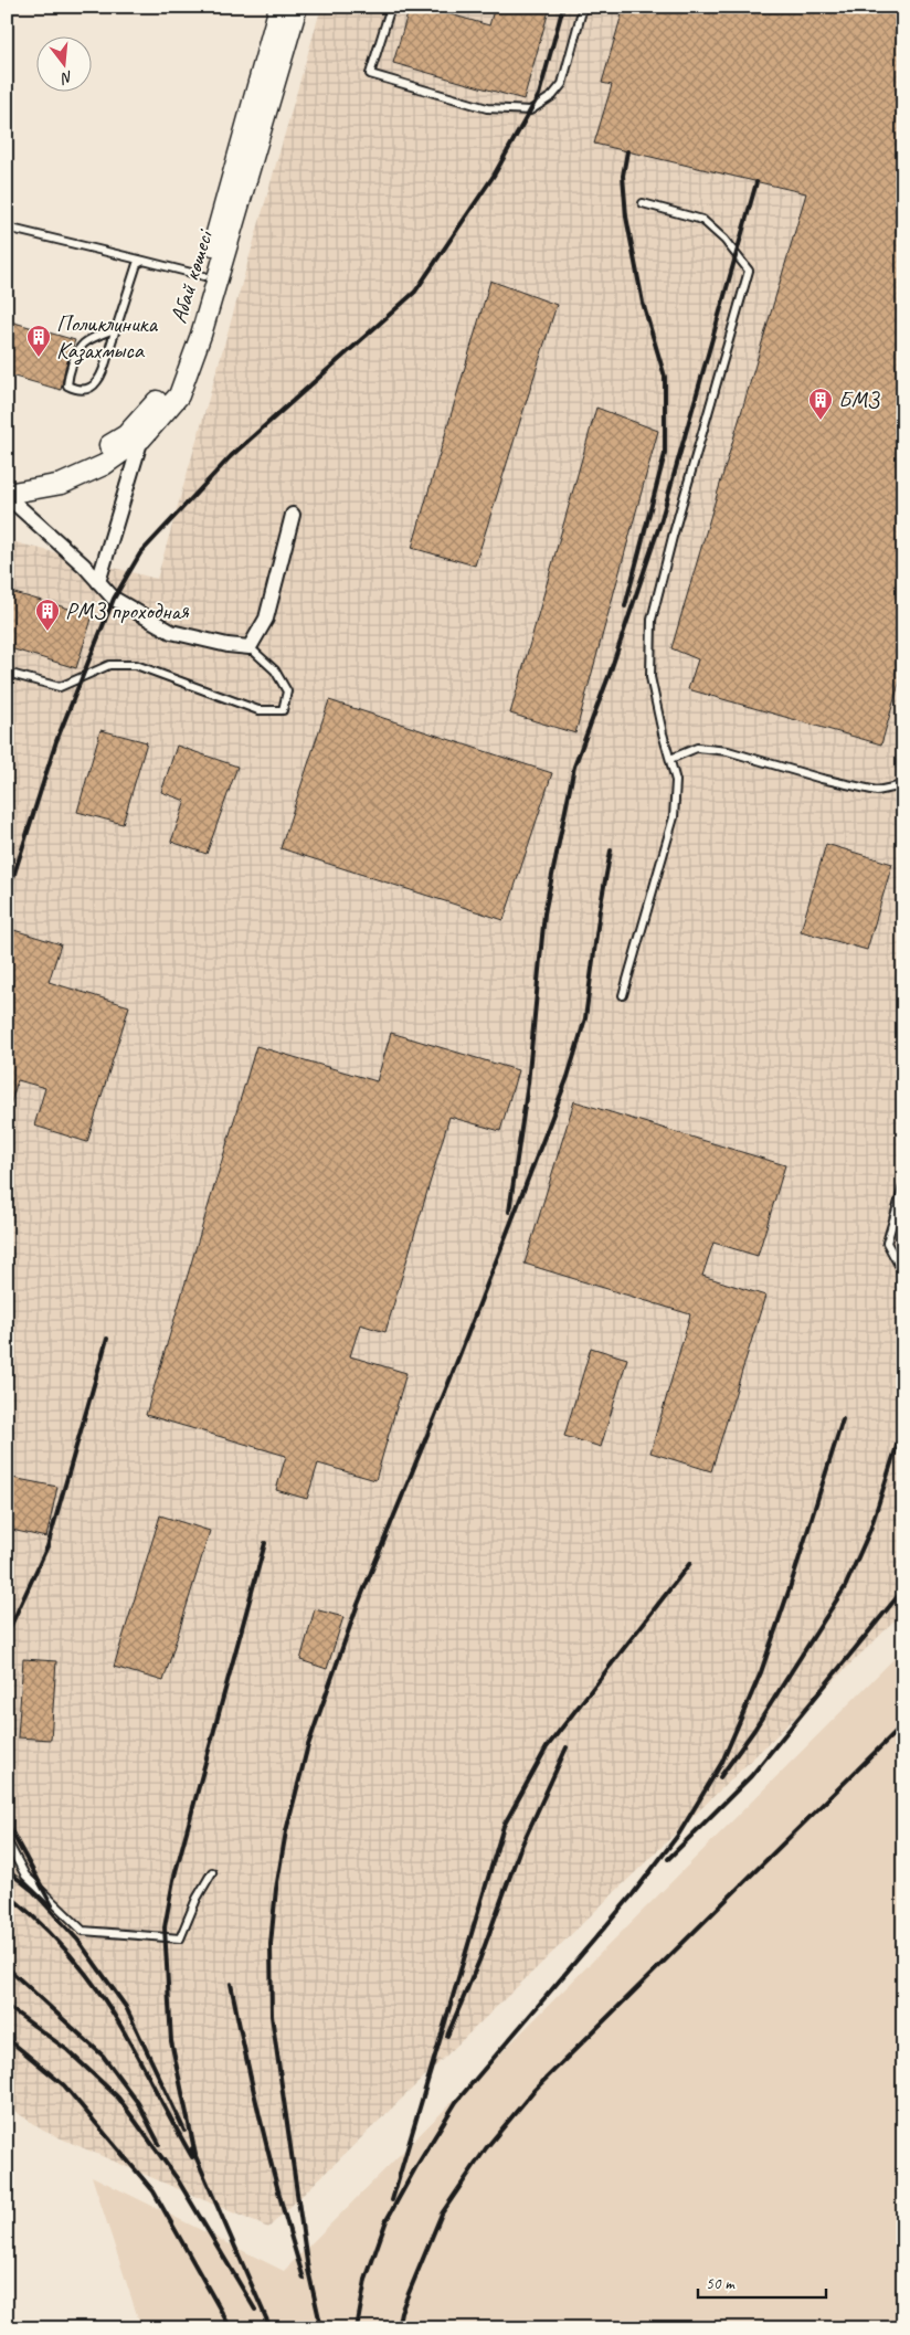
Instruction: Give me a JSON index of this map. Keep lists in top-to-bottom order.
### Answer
{
  "streets": {
    "street": ["Абай көшесі"]
  },
  "places": {
    "building": ["Поликлиника Казахмыса", "БМЗ", "РМЗ проходная"]
  },
  "scale_bar": "50 m",
  "north": "bottom"
}
